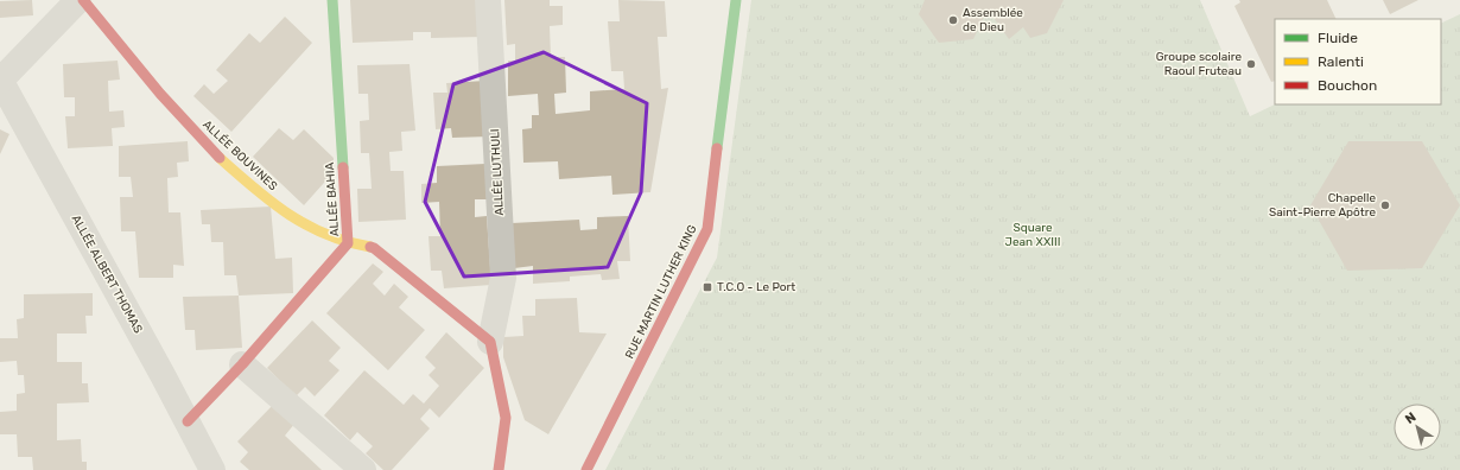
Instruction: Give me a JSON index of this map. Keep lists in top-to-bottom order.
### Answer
{
  "streets": {
    "street": [
      "ALLÉE BOUVINES",
      "ALLÉE LUTHULI",
      "ALLÉE BAHIA",
      "ALLÉE ALBERT THOMAS",
      "RUE MARTIN LUTHER KING"
    ]
  },
  "crossings": [
    ["ALLÉE BOUVINES", "ALLÉE LUTHULI"],
    ["ALLÉE BOUVINES", "ALLÉE BAHIA"],
    ["ALLÉE BAHIA", "ALLÉE ALBERT THOMAS"]
  ],
  "parks": ["Square Jean XXIII"],
  "places": {
    "other": ["Assemblée de Dieu", "Groupe scolaire Raoul Fruteau", "Chapelle Saint-Pierre Apôtre"],
    "transit": ["T.C.O - Le Port"]
  },
  "legend": ["Fluide", "Ralenti", "Bouchon"],
  "north": "top left"
}
